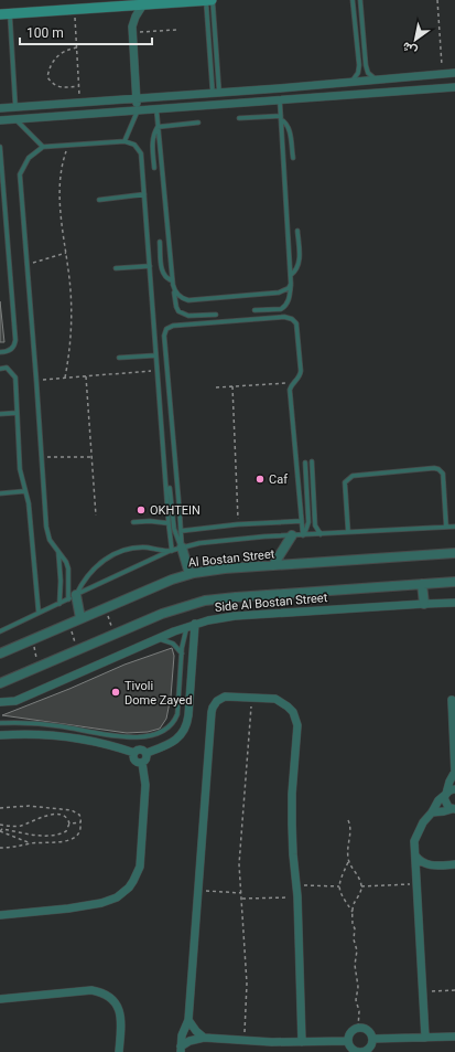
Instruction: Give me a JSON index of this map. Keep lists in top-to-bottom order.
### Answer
{
  "streets": {
    "street": ["Al Bostan Street", "Side Al Bostan Street"]
  },
  "places": ["Caf", "OKHTEIN", "Tivoli Dome Zayed"],
  "scale_bar": "100 m",
  "north": "bottom left"
}
